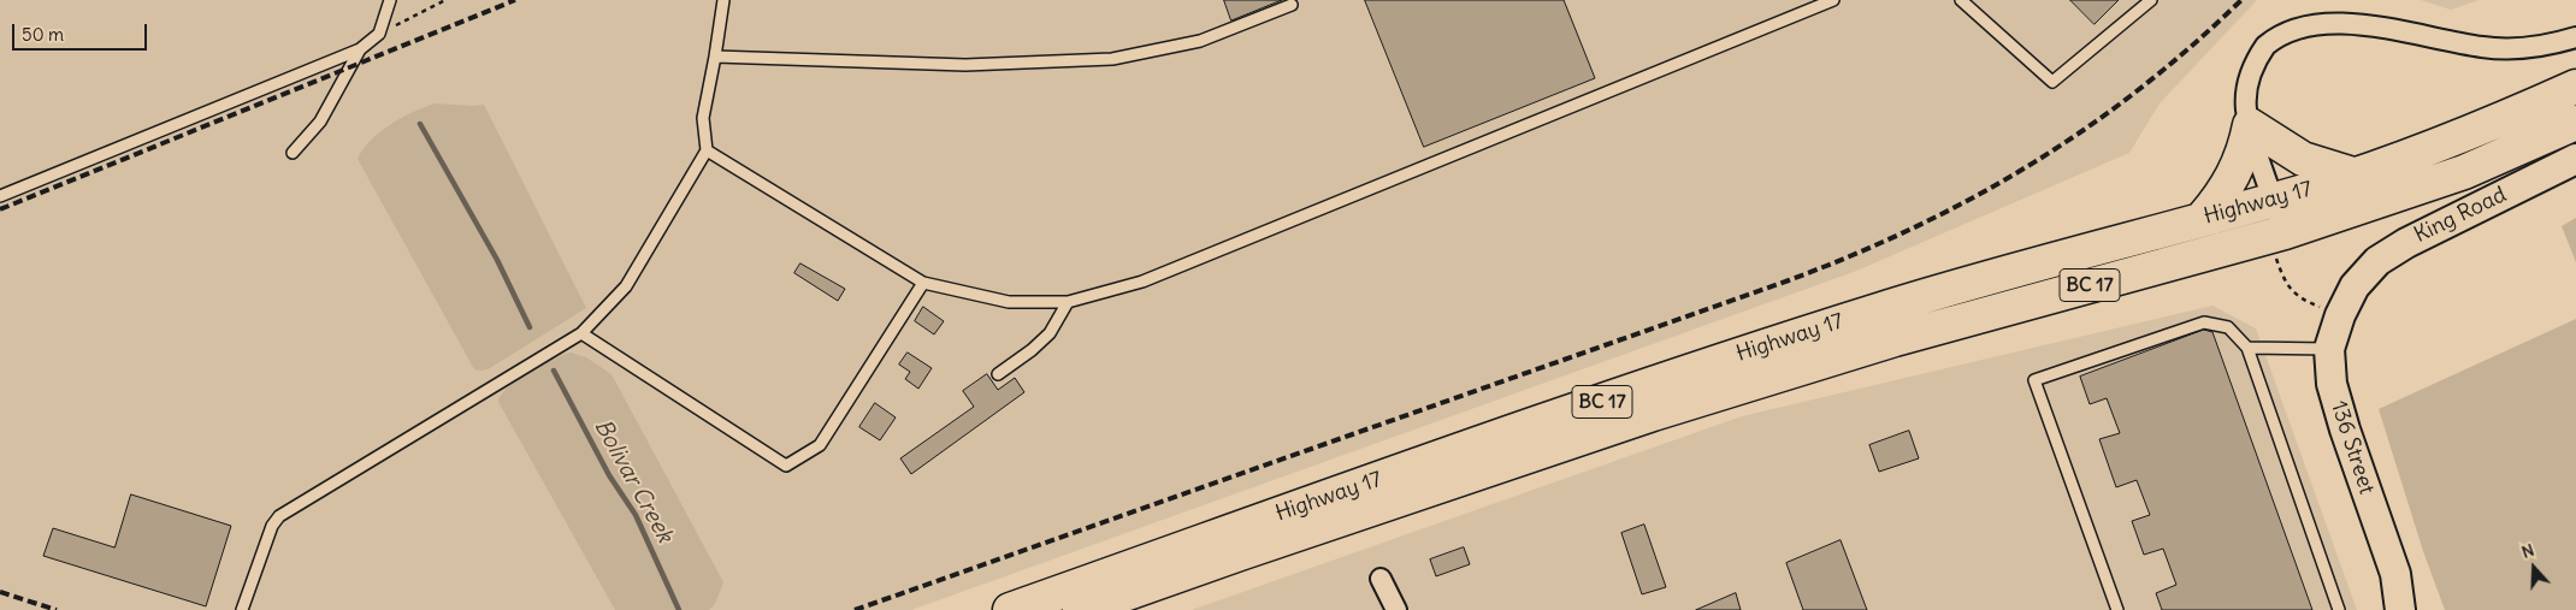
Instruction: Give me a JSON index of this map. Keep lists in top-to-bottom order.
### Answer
{
  "streets": {
    "highway": ["Highway 17", "BC 17"],
    "street": ["King Road", "136 Street"]
  },
  "crossings": [
    ["King Road", "136 Street"]
  ],
  "water": ["Bolivar Creek"],
  "scale_bar": "50 m",
  "north": "top"
}
